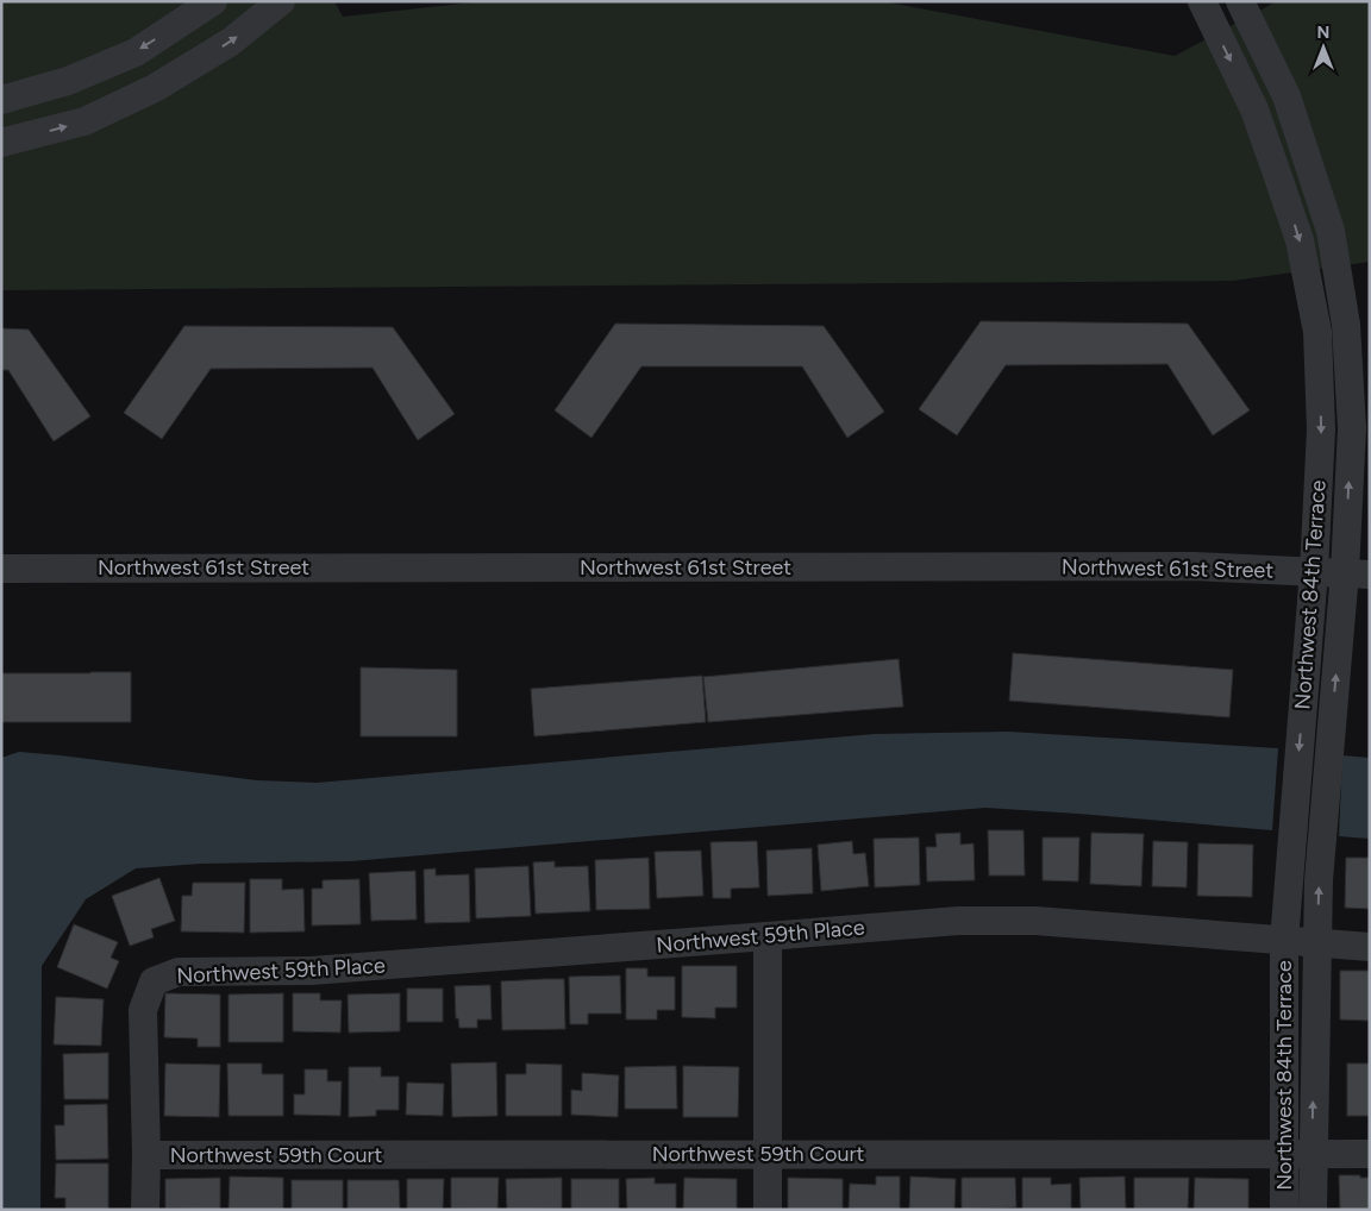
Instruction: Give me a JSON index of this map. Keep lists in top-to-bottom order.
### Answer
{
  "streets": {
    "street": [
      "Northwest 61st Street",
      "Northwest 84th Terrace",
      "Northwest 59th Place",
      "Northwest 59th Court"
    ]
  },
  "crossings": [
    ["Northwest 61st Street", "Northwest 84th Terrace"],
    ["Northwest 84th Terrace", "Northwest 59th Place"],
    ["Northwest 84th Terrace", "Northwest 59th Court"],
    ["Northwest 59th Place", "Northwest 59th Court"]
  ],
  "north": "top"
}
